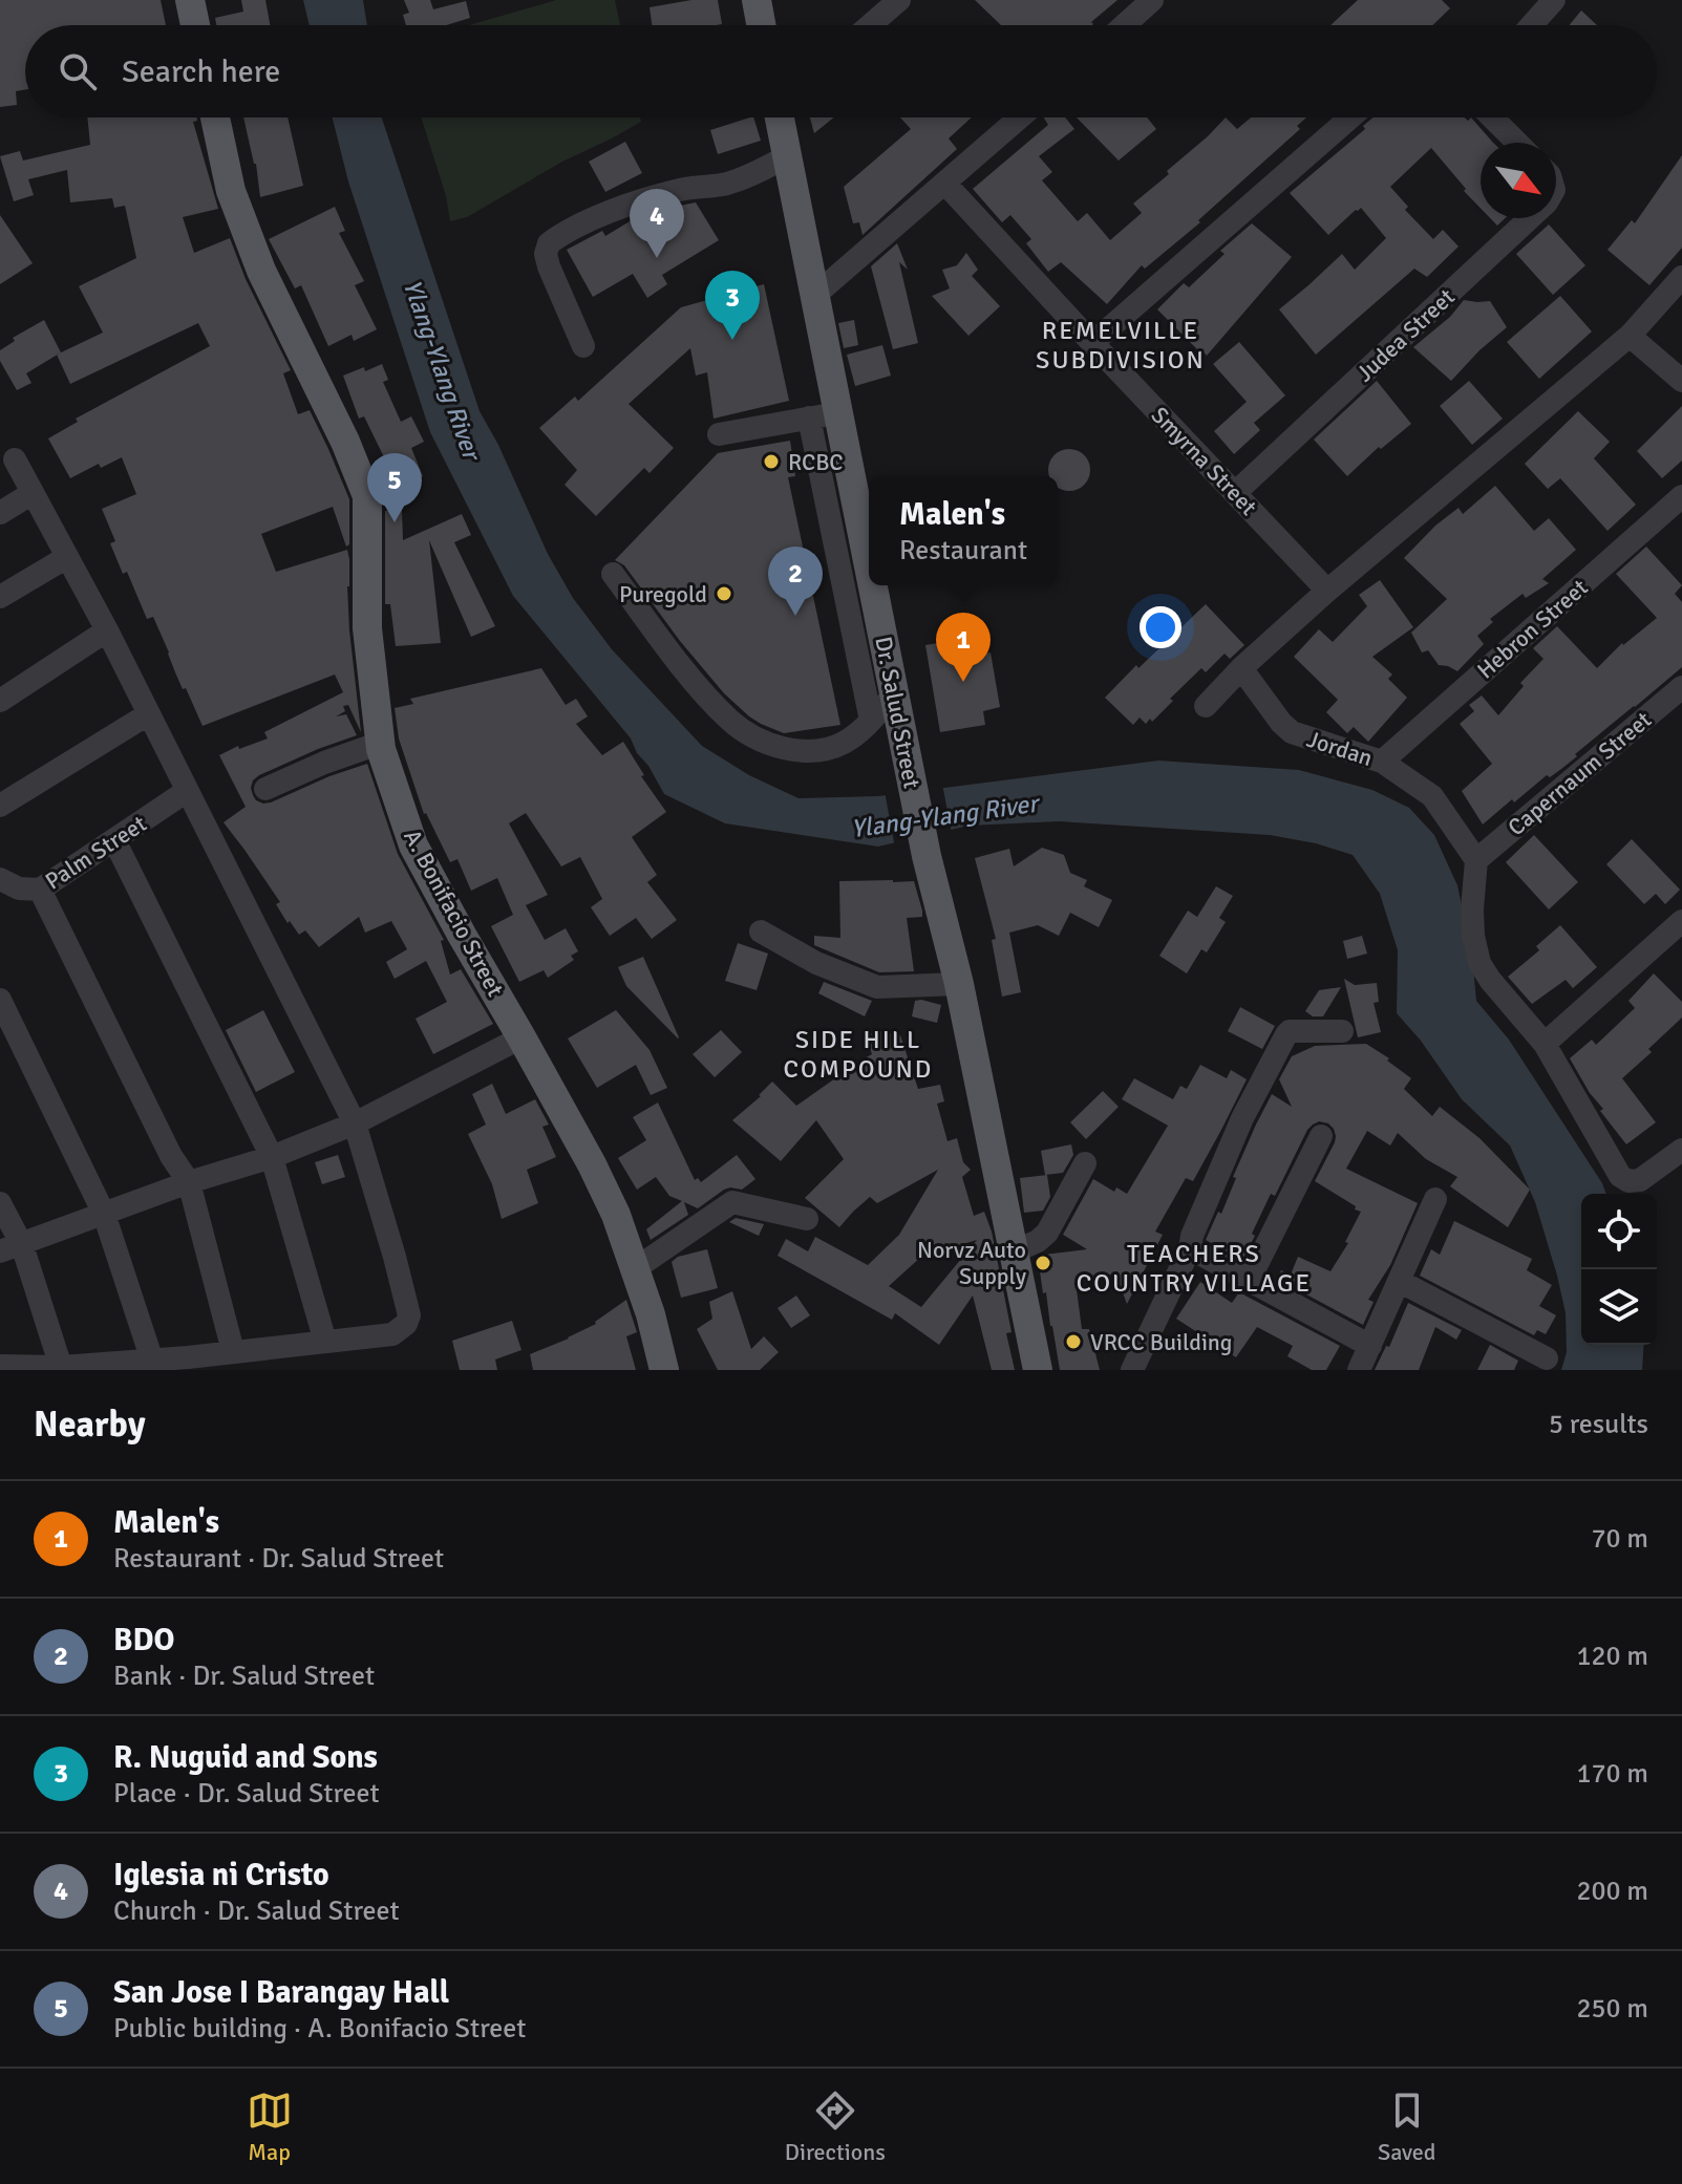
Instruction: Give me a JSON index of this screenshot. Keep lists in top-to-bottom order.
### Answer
{
  "streets": {
    "main road": ["Dr. Salud Street", "A. Bonifacio Street"],
    "street": [
      "Judea Street",
      "Smyrna Street",
      "Hebron Street",
      "Jordan",
      "Capernaum Street",
      "Palm Street"
    ]
  },
  "crossings": [
    ["Judea Street", "Smyrna Street"],
    ["Hebron Street", "Jordan"],
    ["Jordan", "Capernaum Street"]
  ],
  "districts": ["REMELVILLE SUBDIVISION", "SIDE HILL COMPOUND", "TEACHERS COUNTRY VILLAGE"],
  "water": ["Ylang-Ylang River"],
  "places": [
    "RCBC",
    "Puregold",
    "Norvz Auto Supply",
    "VRCC Building"
  ],
  "north": "bottom right",
  "page": {
    "search": "Search here",
    "pins": [
      "4",
      "3",
      "5",
      "2",
      "1"
    ],
    "popup": ["Malen's", "Restaurant"],
    "heading": ["Nearby", "5 results"],
    "list": [
      {
        "mark": "1",
        "name": "Malen's",
        "note": "Restaurant · Dr. Salud Street",
        "value": "70 m"
      },
      {
        "mark": "2",
        "name": "BDO",
        "note": "Bank · Dr. Salud Street",
        "value": "120 m"
      },
      {
        "mark": "3",
        "name": "R. Nuguid and Sons",
        "note": "Place · Dr. Salud Street",
        "value": "170 m"
      },
      {
        "mark": "4",
        "name": "Iglesia ni Cristo",
        "note": "Church · Dr. Salud Street",
        "value": "200 m"
      },
      {
        "mark": "5",
        "name": "San Jose I Barangay Hall",
        "note": "Public building · A. Bonifacio Street",
        "value": "250 m"
      }
    ],
    "nav": ["Map", "Directions", "Saved"]
  }
}
